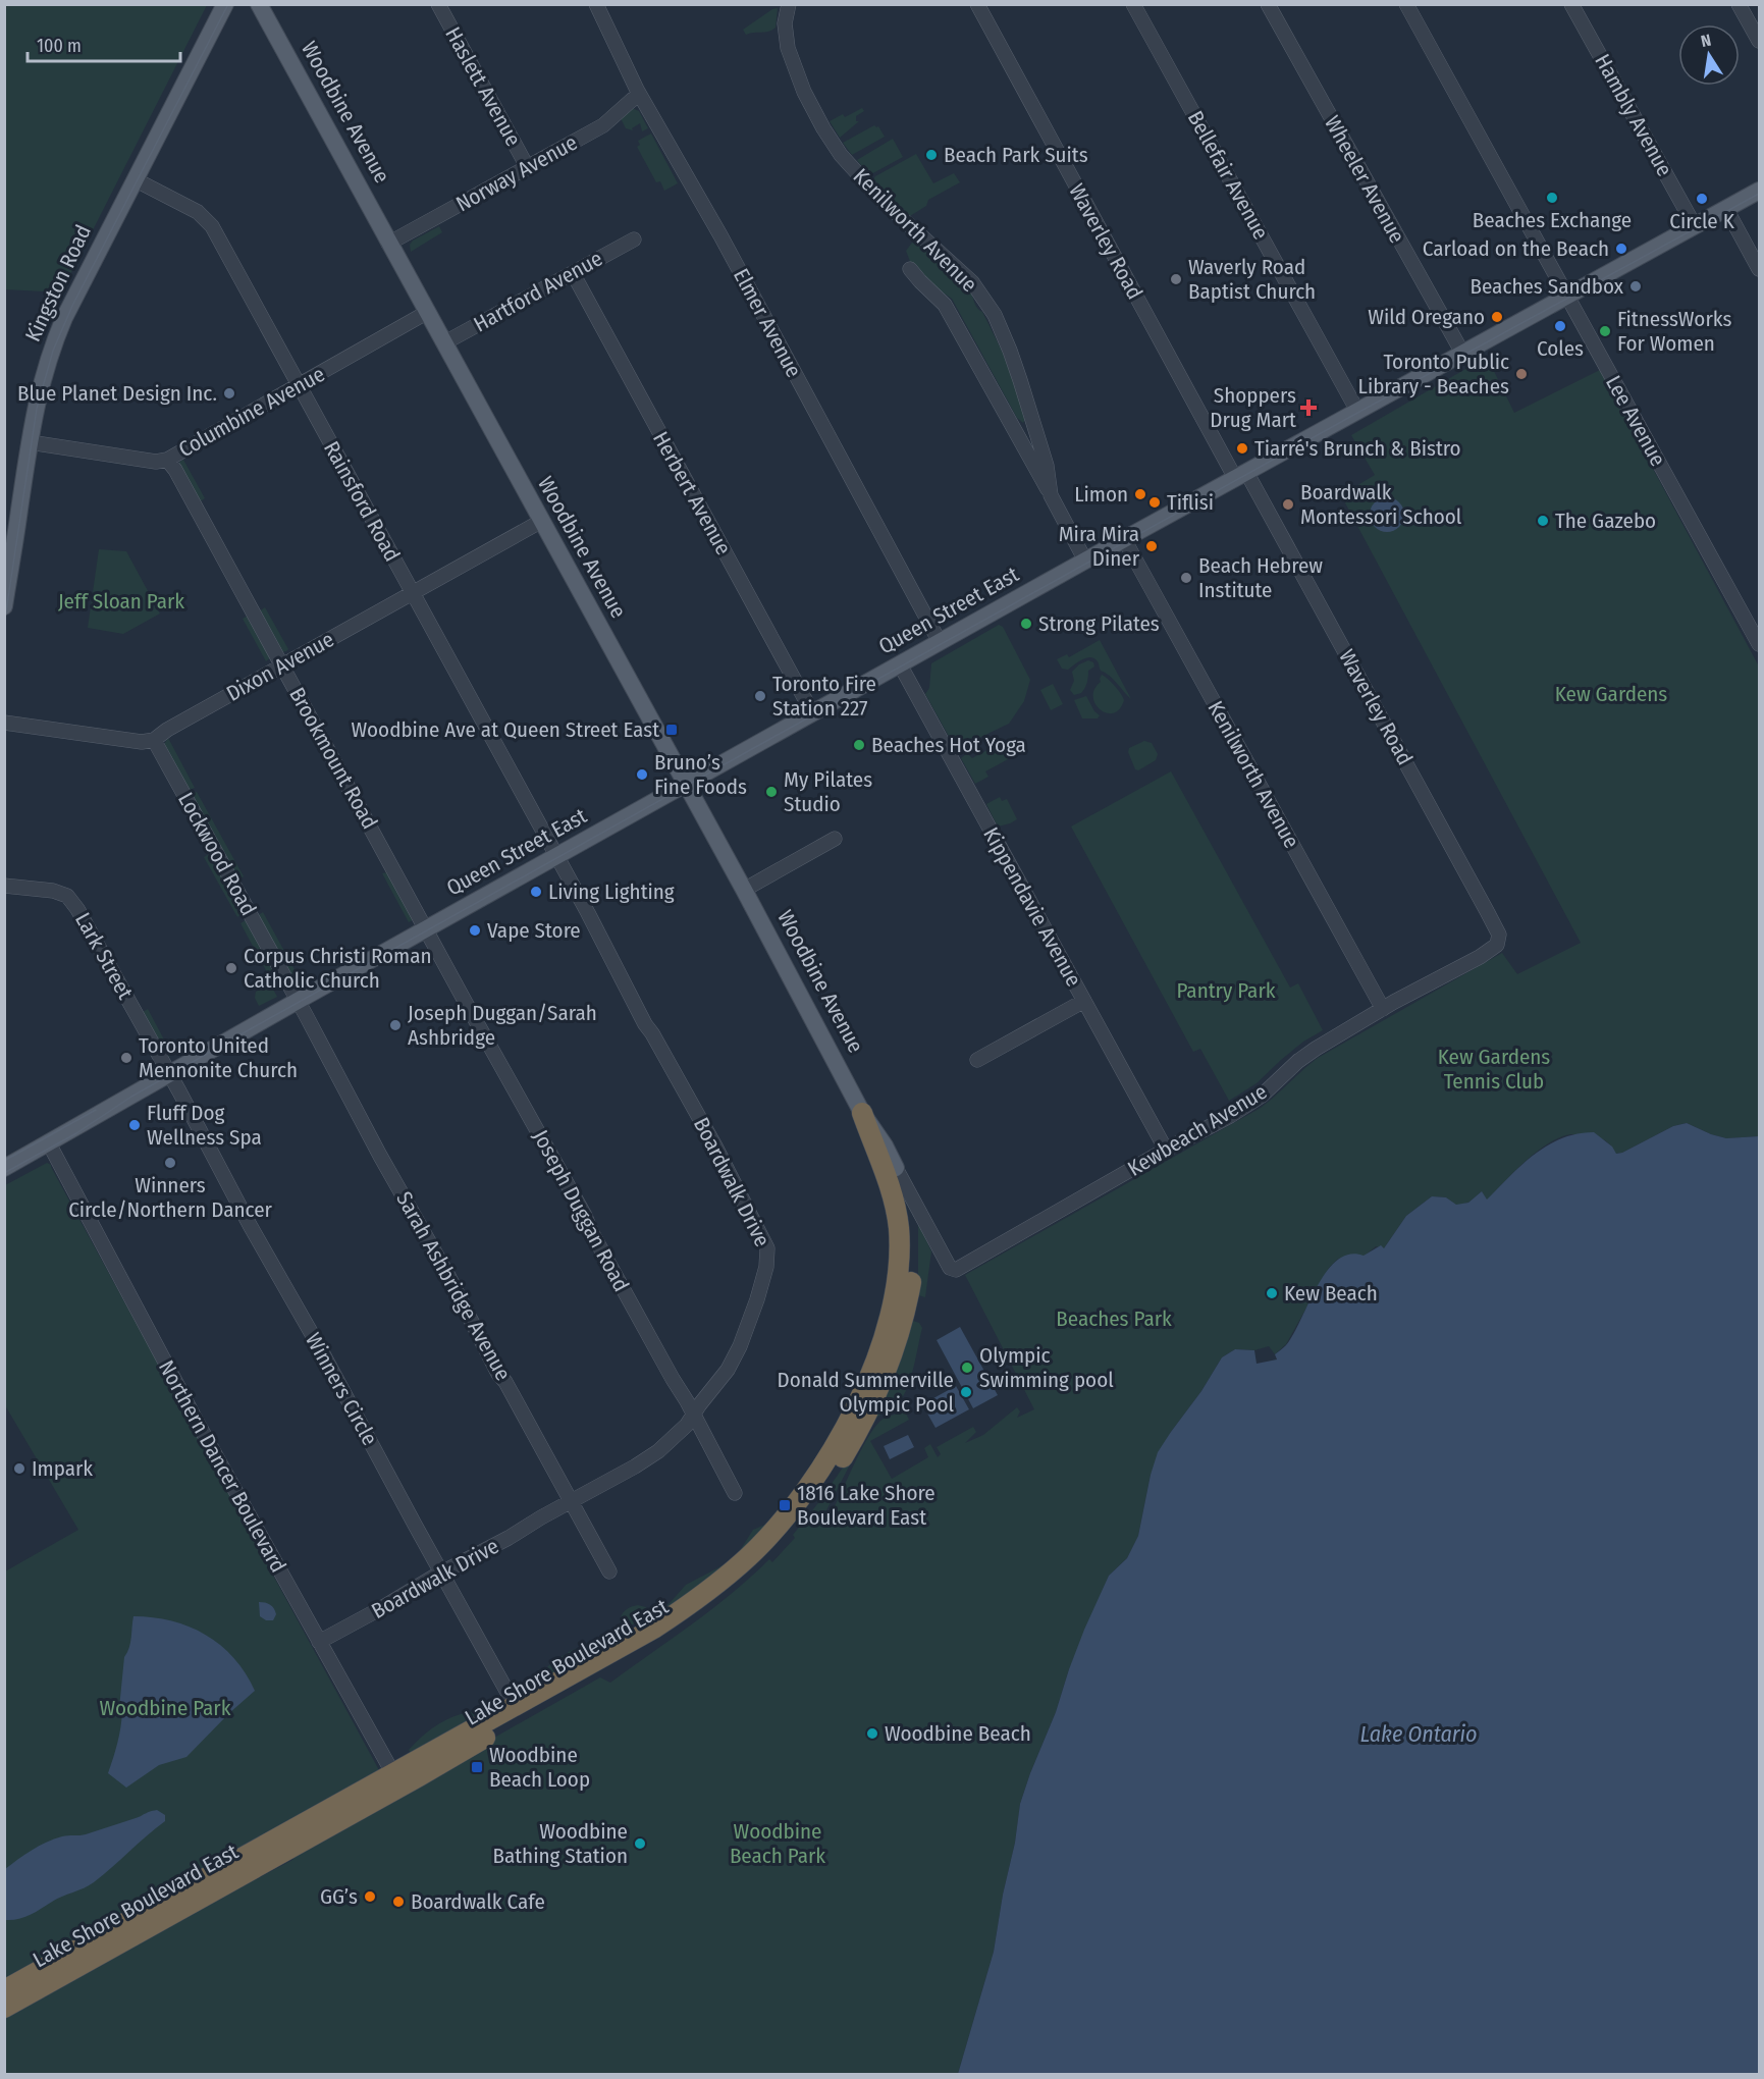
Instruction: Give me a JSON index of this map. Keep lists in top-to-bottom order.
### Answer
{
  "streets": {
    "highway": ["Woodbine Avenue", "Lake Shore Boulevard East"],
    "main road": ["Kingston Road", "Queen Street East"],
    "street": [
      "Haslett Avenue",
      "Hambly Avenue",
      "Norway Avenue",
      "Bellefair Avenue",
      "Wheeler Avenue",
      "Kenilworth Avenue",
      "Waverley Road",
      "Hartford Avenue",
      "Elmer Avenue",
      "Columbine Avenue",
      "Lee Avenue",
      "Herbert Avenue",
      "Rainsford Road",
      "Dixon Avenue",
      "Brookmount Road",
      "Lockwood Road",
      "Kippendavie Avenue",
      "Lark Street",
      "Kewbeach Avenue",
      "Boardwalk Drive",
      "Joseph Duggan Road",
      "Sarah Ashbridge Avenue",
      "Winners Circle",
      "Northern Dancer Boulevard"
    ]
  },
  "crossings": [
    ["Haslett Avenue", "Norway Avenue"],
    ["Woodbine Avenue", "Norway Avenue"],
    ["Woodbine Avenue", "Hartford Avenue"],
    ["Woodbine Avenue", "Columbine Avenue"],
    ["Woodbine Avenue", "Queen Street East"],
    ["Woodbine Avenue", "Dixon Avenue"],
    ["Woodbine Avenue", "Kewbeach Avenue"],
    ["Woodbine Avenue", "Lake Shore Boulevard East"],
    ["Hambly Avenue", "Queen Street East"],
    ["Norway Avenue", "Elmer Avenue"],
    ["Bellefair Avenue", "Queen Street East"],
    ["Wheeler Avenue", "Queen Street East"],
    ["Kenilworth Avenue", "Queen Street East"],
    ["Kenilworth Avenue", "Kewbeach Avenue"],
    ["Waverley Road", "Queen Street East"],
    ["Waverley Road", "Kewbeach Avenue"],
    ["Kingston Road", "Columbine Avenue"],
    ["Kingston Road", "Rainsford Road"],
    ["Hartford Avenue", "Herbert Avenue"],
    ["Elmer Avenue", "Queen Street East"],
    ["Columbine Avenue", "Rainsford Road"],
    ["Columbine Avenue", "Brookmount Road"],
    ["Lee Avenue", "Queen Street East"],
    ["Herbert Avenue", "Queen Street East"],
    ["Rainsford Road", "Queen Street East"],
    ["Rainsford Road", "Dixon Avenue"],
    ["Rainsford Road", "Boardwalk Drive"],
    ["Queen Street East", "Brookmount Road"],
    ["Queen Street East", "Lockwood Road"],
    ["Queen Street East", "Kippendavie Avenue"],
    ["Queen Street East", "Lark Street"],
    ["Queen Street East", "Boardwalk Drive"],
    ["Queen Street East", "Joseph Duggan Road"],
    ["Queen Street East", "Sarah Ashbridge Avenue"],
    ["Queen Street East", "Winners Circle"],
    ["Queen Street East", "Northern Dancer Boulevard"],
    ["Dixon Avenue", "Brookmount Road"],
    ["Dixon Avenue", "Lockwood Road"],
    ["Brookmount Road", "Joseph Duggan Road"],
    ["Lockwood Road", "Sarah Ashbridge Avenue"],
    ["Kippendavie Avenue", "Kewbeach Avenue"],
    ["Lark Street", "Winners Circle"],
    ["Boardwalk Drive", "Joseph Duggan Road"],
    ["Boardwalk Drive", "Sarah Ashbridge Avenue"],
    ["Boardwalk Drive", "Winners Circle"],
    ["Boardwalk Drive", "Northern Dancer Boulevard"],
    ["Winners Circle", "Lake Shore Boulevard East"],
    ["Northern Dancer Boulevard", "Lake Shore Boulevard East"]
  ],
  "water": ["Lake Ontario"],
  "parks": [
    "Jeff Sloan Park",
    "Kew Gardens",
    "Pantry Park",
    "Kew Gardens Tennis Club",
    "Beaches Park",
    "Woodbine Park",
    "Woodbine Beach Park"
  ],
  "places": {
    "other": [
      "Beach Park Suits",
      "Beaches Exchange",
      "Circle K",
      "Carload on the Beach",
      "Waverly Road Baptist Church",
      "Beaches Sandbox",
      "Wild Oregano",
      "Coles",
      "FitnessWorks For Women",
      "Toronto Public Library - Beaches",
      "Blue Planet Design Inc.",
      "Tiarré's Brunch & Bistro",
      "Limon",
      "Tiflisi",
      "Boardwalk Montessori School",
      "The Gazebo",
      "Mira Mira Diner",
      "Beach Hebrew Institute",
      "Strong Pilates",
      "Toronto Fire Station 227",
      "Beaches Hot Yoga",
      "Bruno’s Fine Foods",
      "My Pilates Studio",
      "Living Lighting",
      "Vape Store",
      "Corpus Christi Roman Catholic Church",
      "Joseph Duggan/Sarah Ashbridge",
      "Toronto United Mennonite Church",
      "Fluff Dog Wellness Spa",
      "Winners Circle/Northern Dancer",
      "Kew Beach",
      "Olympic Swimming pool",
      "Donald Summerville Olympic Pool",
      "Impark",
      "Woodbine Beach",
      "Woodbine Bathing Station",
      "GG’s",
      "Boardwalk Cafe"
    ],
    "health": ["Shoppers Drug Mart"],
    "transit": ["Woodbine Ave at Queen Street East", "1816 Lake Shore Boulevard East", "Woodbine Beach Loop"]
  },
  "scale_bar": "100 m",
  "north": "top"
}
